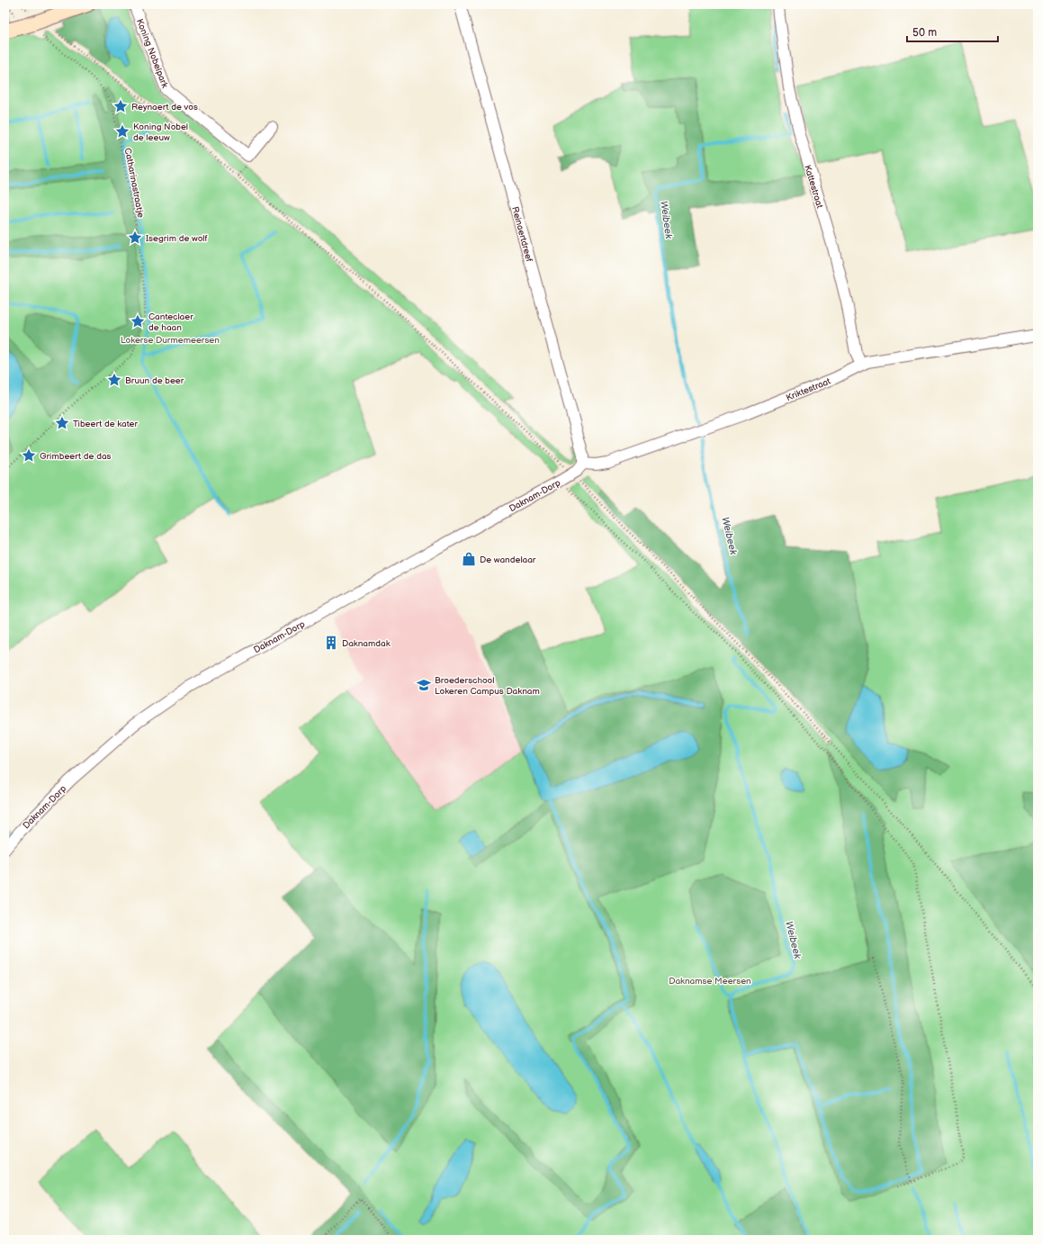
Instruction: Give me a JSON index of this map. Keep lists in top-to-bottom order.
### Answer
{
  "streets": {
    "street": [
      "Koning Nobelpark",
      "Kattestraat",
      "Reinaertdreef",
      "Kriktestraat",
      "Daknam-Dorp"
    ],
    "path": ["Catharinastraatje"]
  },
  "crossings": [
    ["Kattestraat", "Kriktestraat"],
    ["Reinaertdreef", "Kriktestraat"],
    ["Reinaertdreef", "Daknam-Dorp"],
    ["Kriktestraat", "Daknam-Dorp"]
  ],
  "water": ["Weibeek"],
  "parks": ["Lokerse Durmemeersen", "Daknamse Meersen"],
  "places": {
    "place": [
      "Reynaert de vos",
      "Koning Nobel de leeuw",
      "Isegrim de wolf",
      "Canteclaer de haan",
      "Bruun de beer",
      "Tibeert de kater",
      "Grimbeert de das"
    ],
    "shop": ["De wandelaar"],
    "building": ["Daknamdak"],
    "school or university": ["Broederschool Lokeren Campus Daknam"]
  },
  "scale_bar": "50 m"
}
